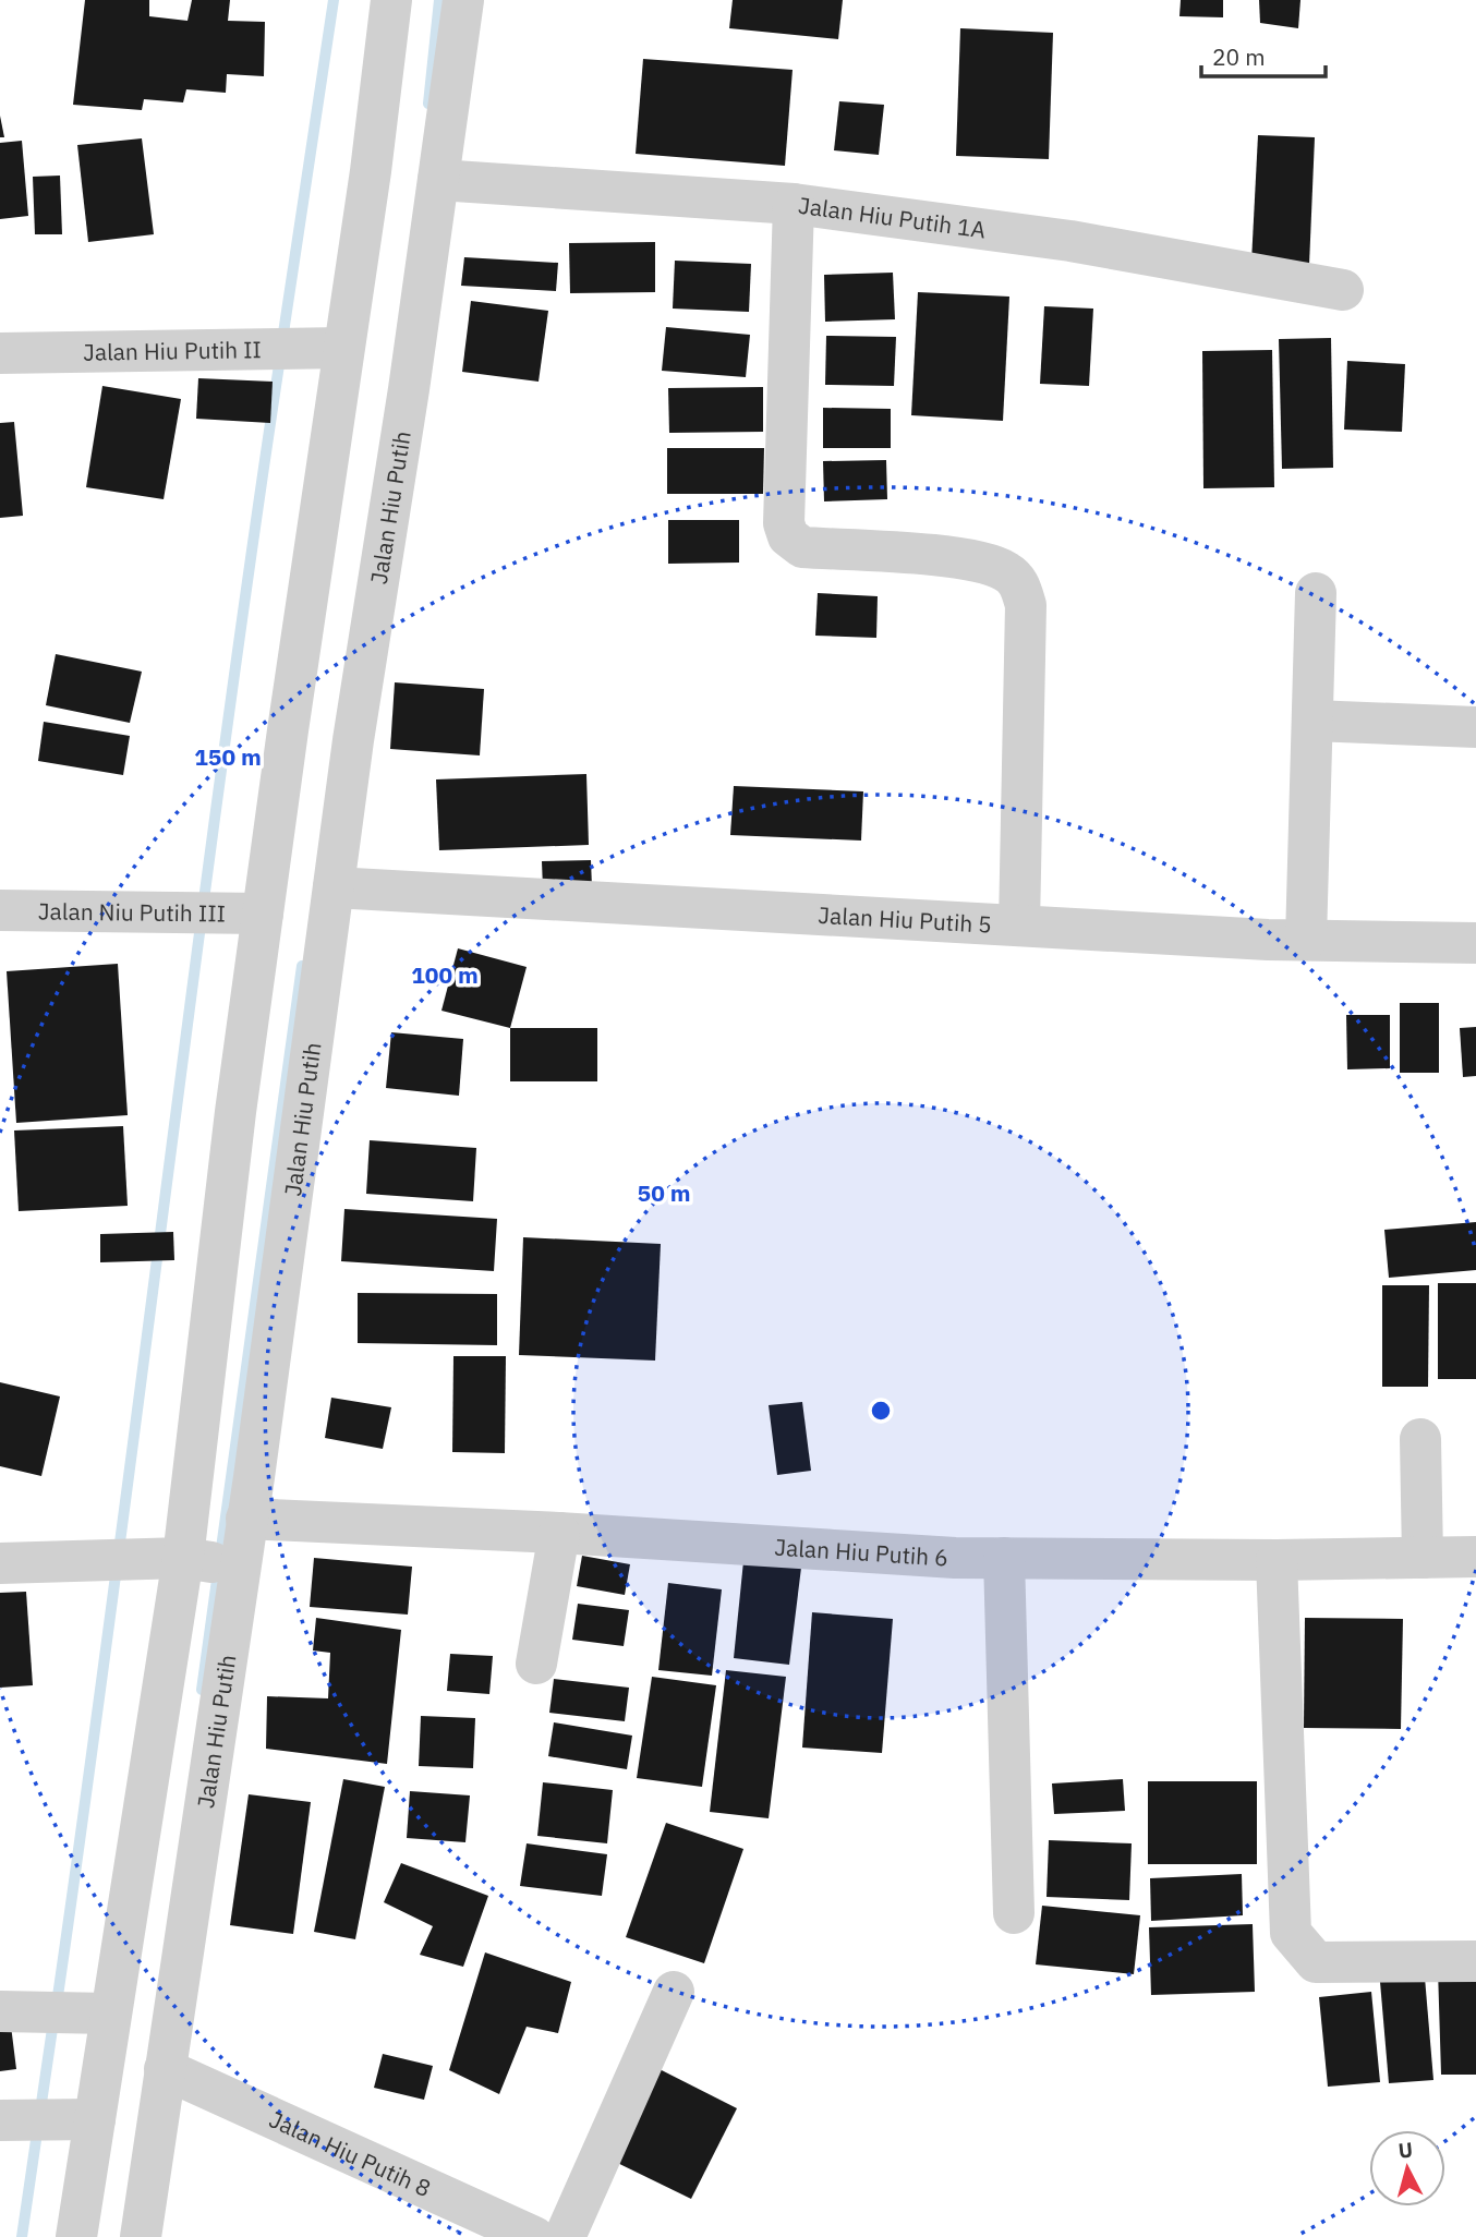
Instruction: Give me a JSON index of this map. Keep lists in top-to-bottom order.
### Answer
{
  "streets": {
    "street": [
      "Jalan Hiu Putih 1A",
      "Jalan Hiu Putih II",
      "Jalan Hiu Putih",
      "Jalan Niu Putih III",
      "Jalan Hiu Putih 5",
      "Jalan Hiu Putih 6",
      "Jalan Hiu Putih 8"
    ]
  },
  "crossings": [
    ["Jalan Hiu Putih 1A", "Jalan Hiu Putih"],
    ["Jalan Hiu Putih", "Jalan Hiu Putih 5"],
    ["Jalan Hiu Putih", "Jalan Hiu Putih 6"],
    ["Jalan Hiu Putih", "Jalan Hiu Putih 8"]
  ],
  "scale_bar": "20 m",
  "north": "top",
  "rings": ["150 m", "100 m", "50 m"]
}
